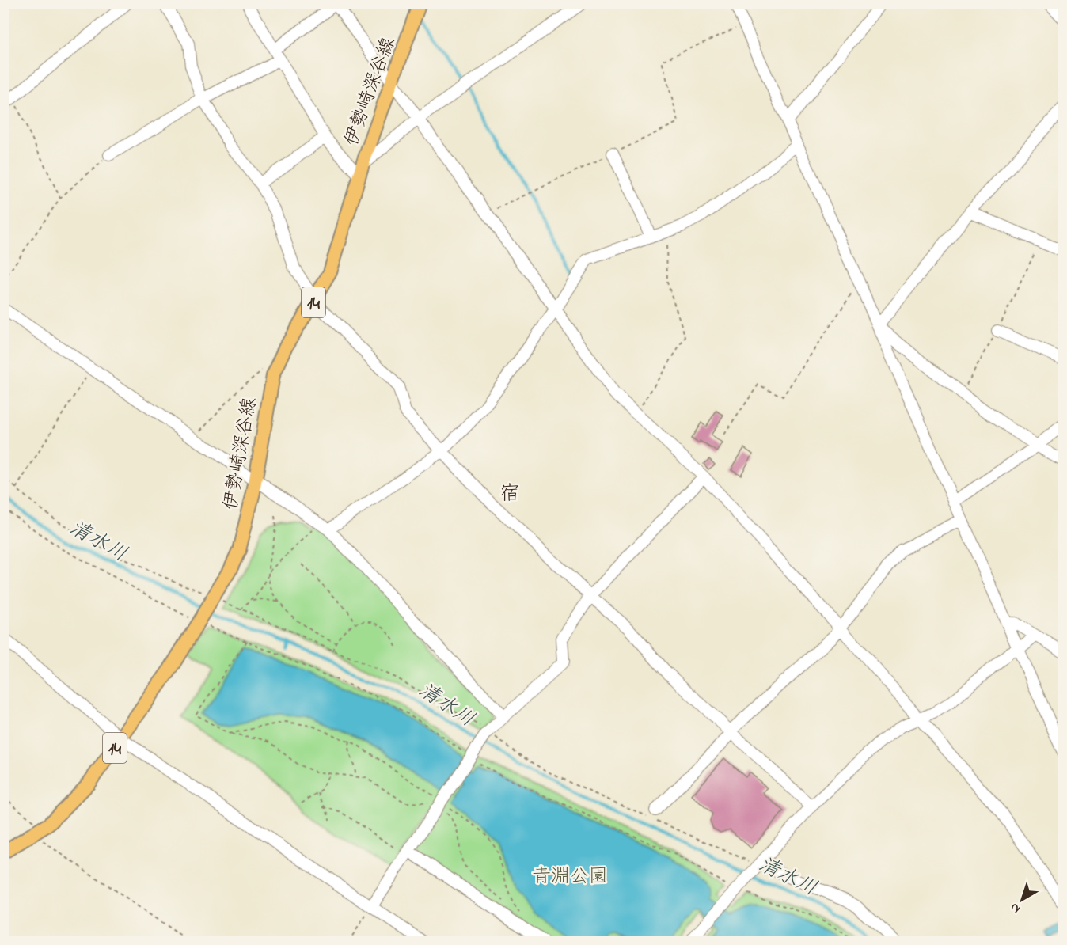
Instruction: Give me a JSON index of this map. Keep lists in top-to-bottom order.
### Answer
{
  "streets": {
    "main road": ["伊勢崎深谷線", "14"]
  },
  "districts": ["宿"],
  "water": ["清水川"],
  "parks": ["青淵公園"],
  "north": "bottom left"
}
